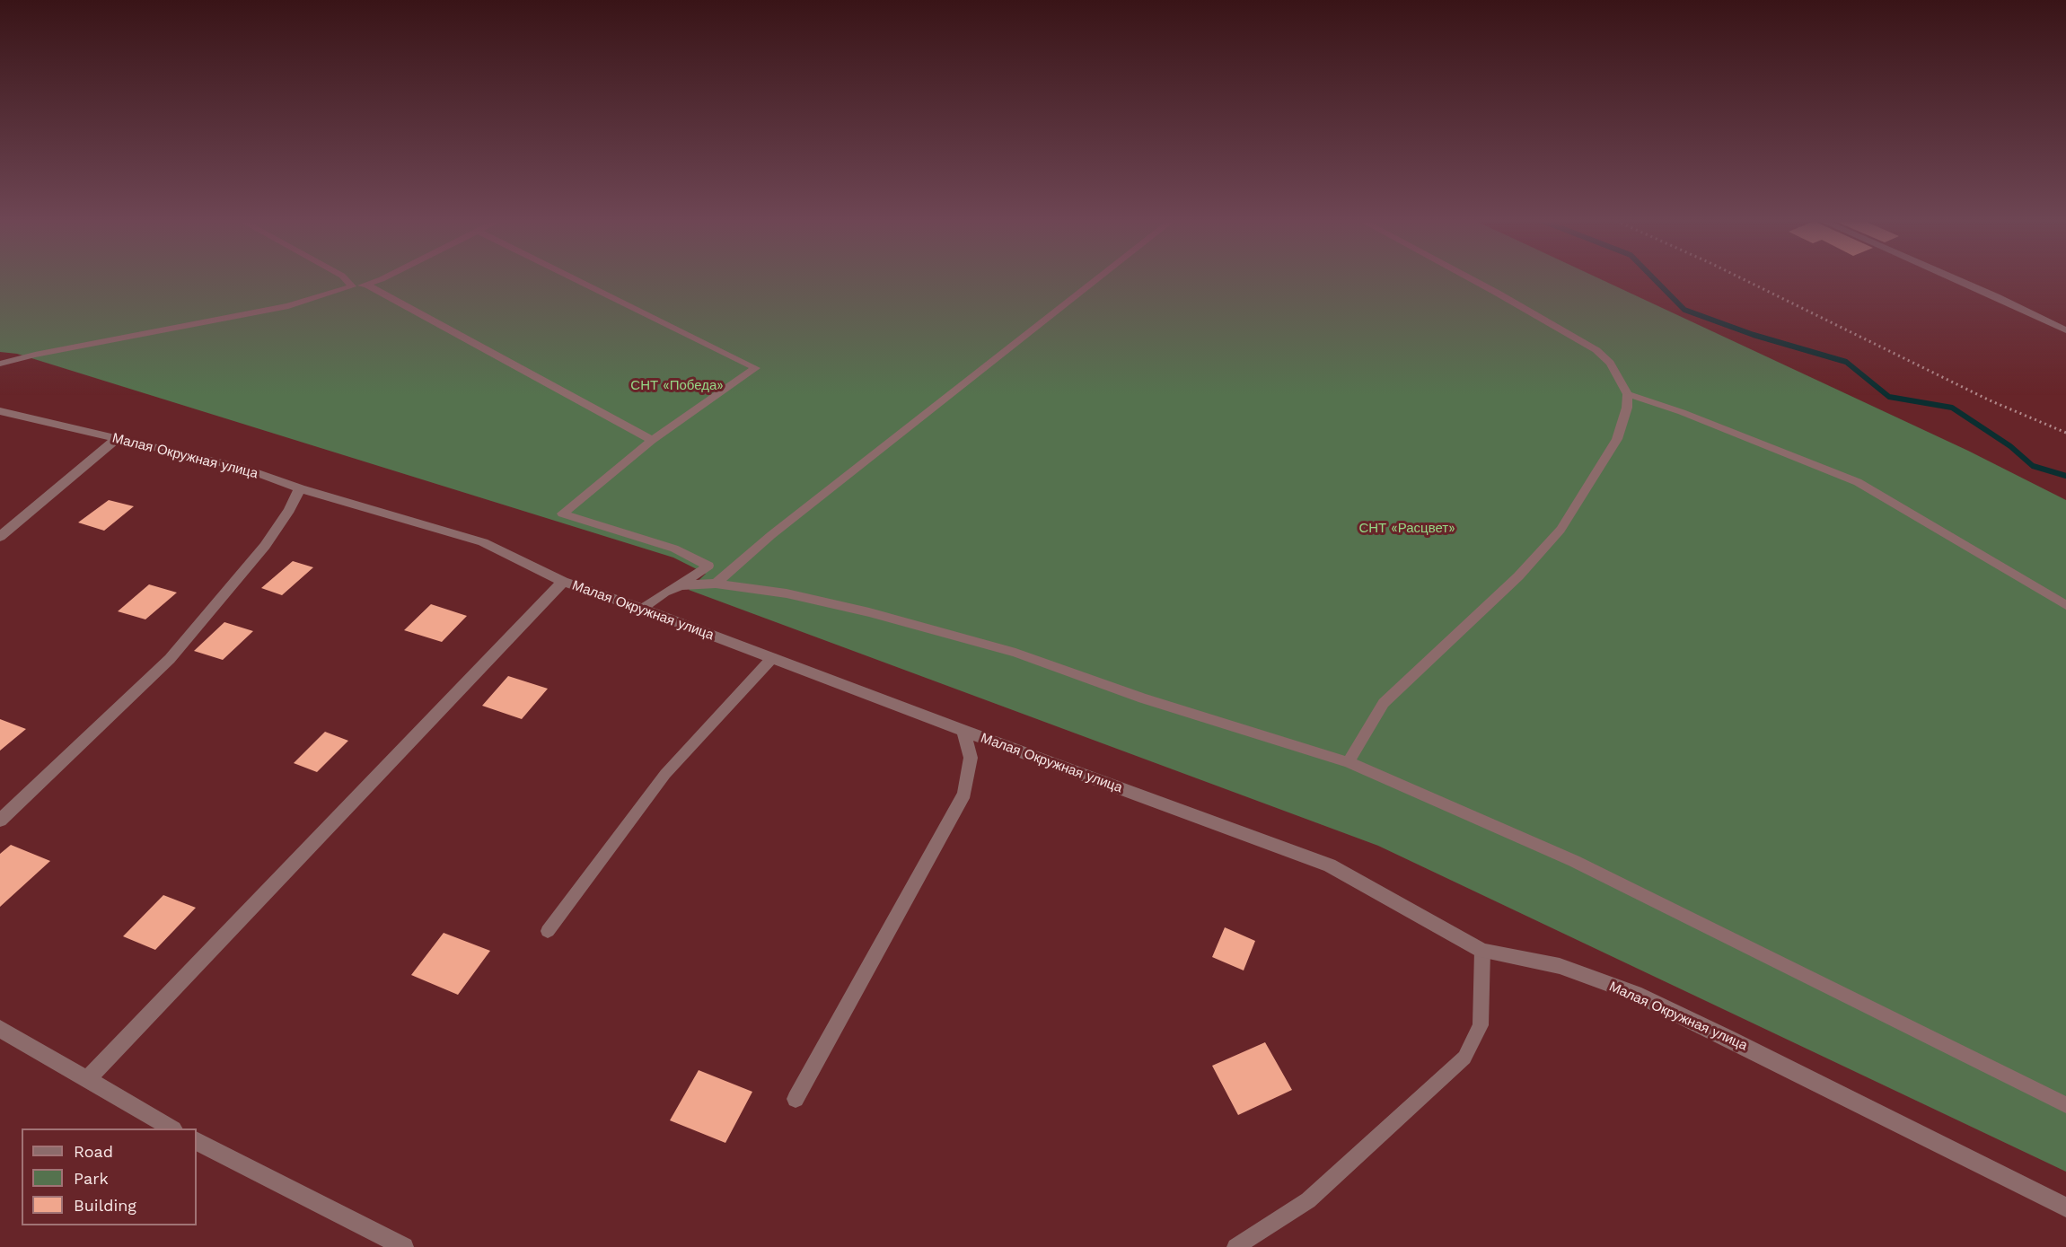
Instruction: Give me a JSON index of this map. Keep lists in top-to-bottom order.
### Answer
{
  "streets": {
    "street": ["Малая Окружная улица"]
  },
  "parks": ["СНТ «Победа»", "СНТ «Расцвет»"],
  "legend": ["Road", "Park", "Building"]
}
